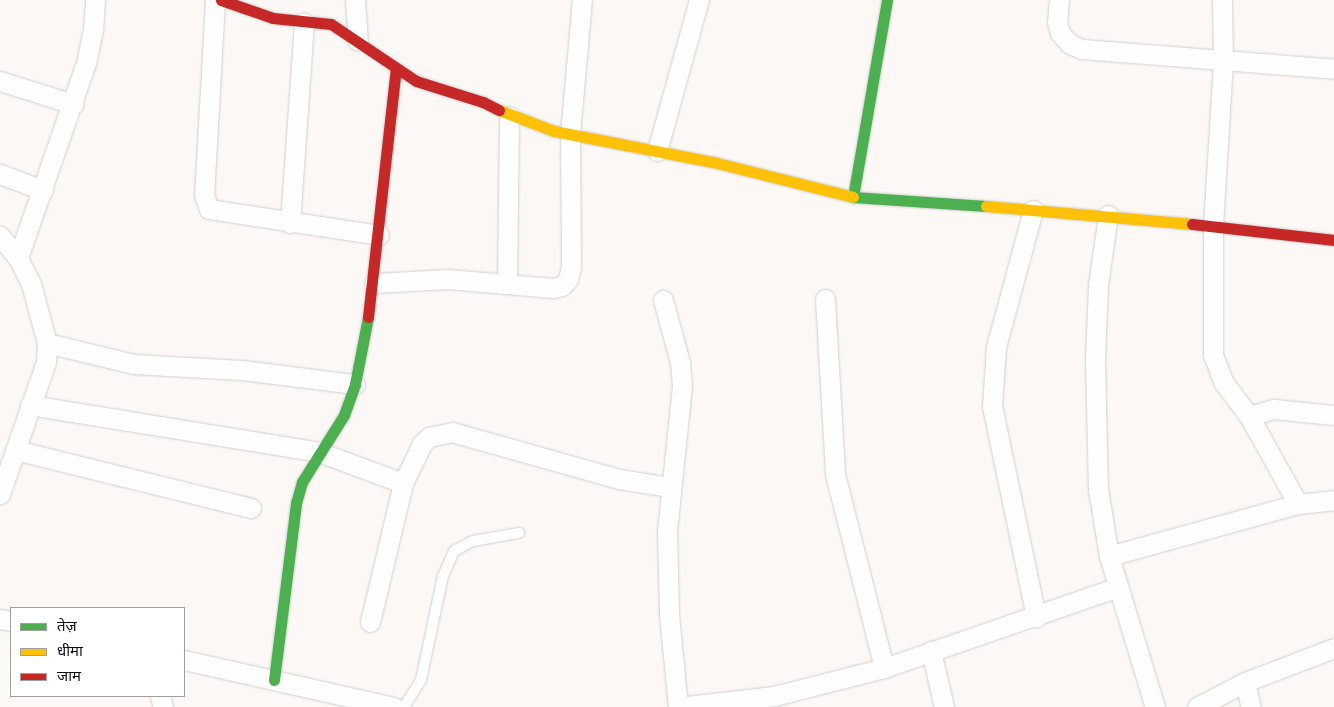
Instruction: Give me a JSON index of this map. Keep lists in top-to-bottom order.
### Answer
{
  "legend": ["तेज़", "धीमा", "जाम"]
}
